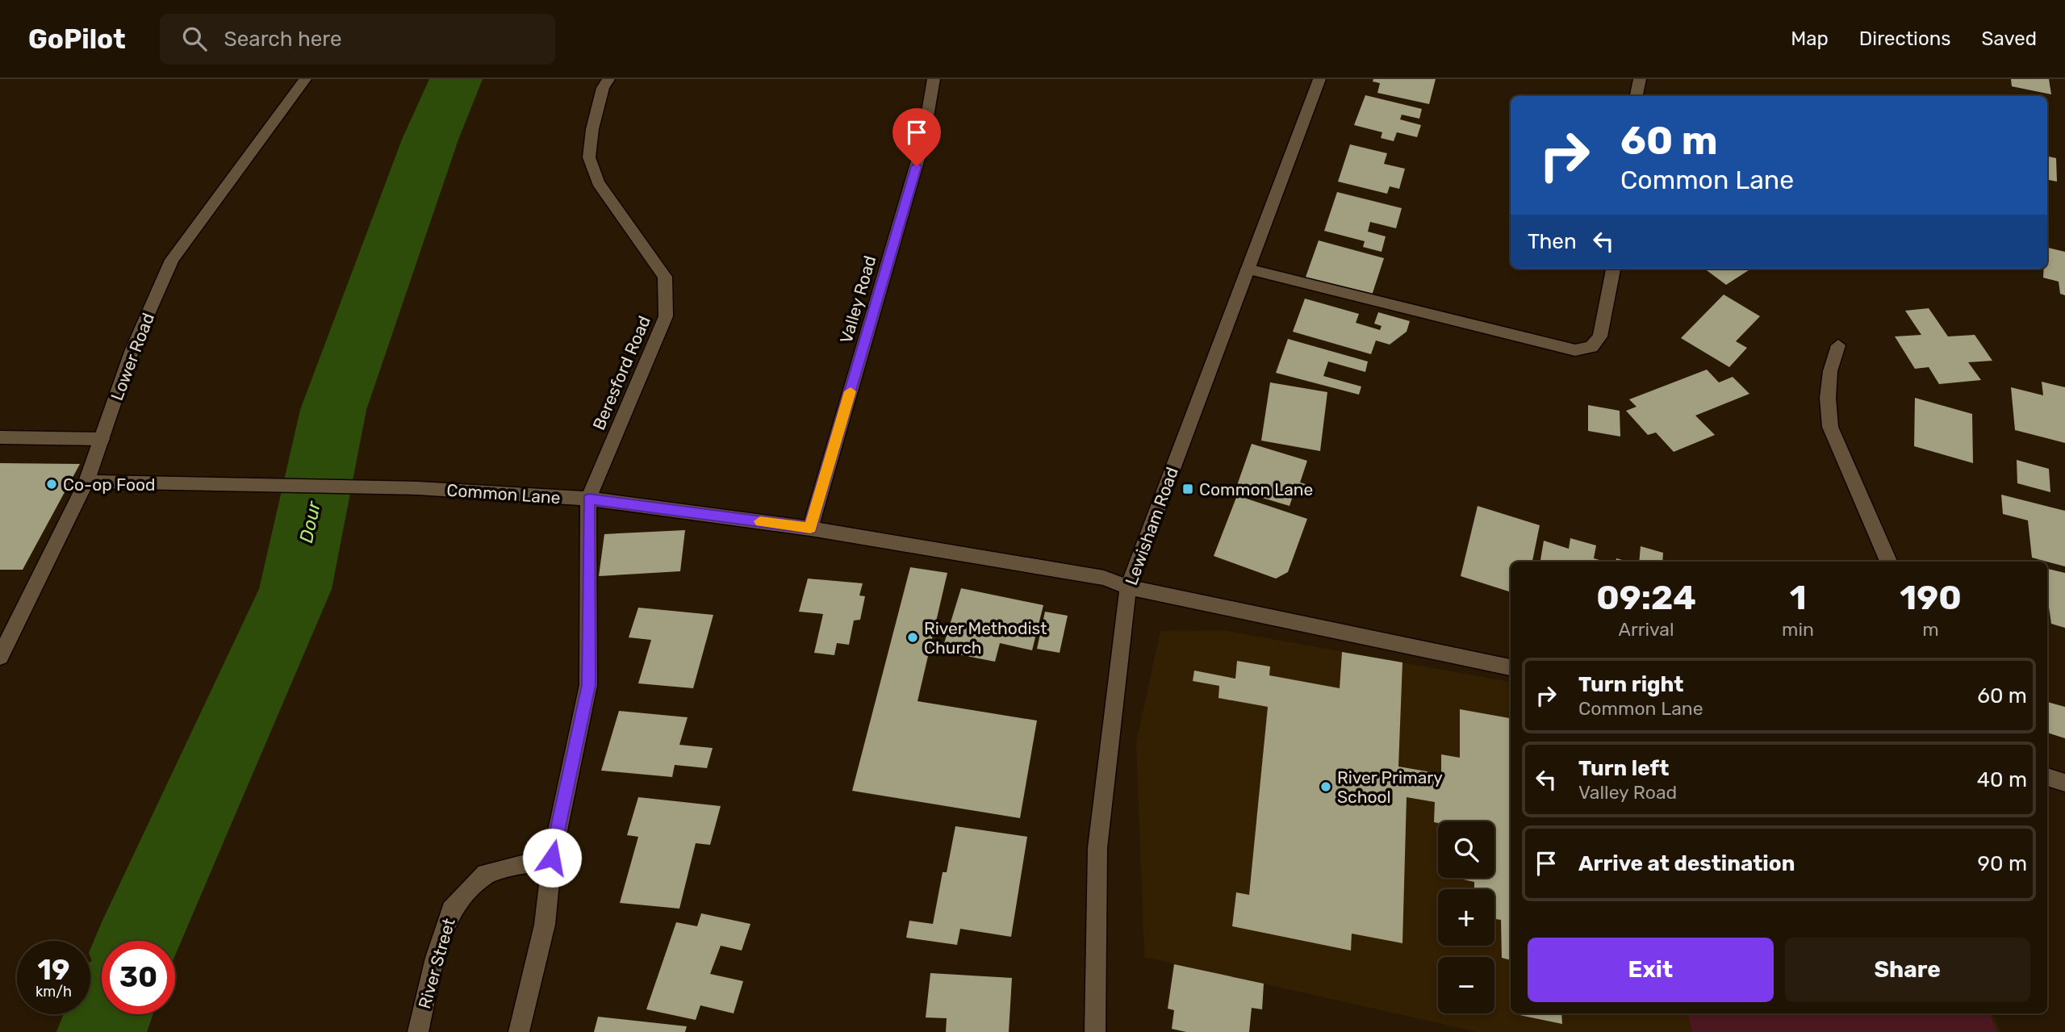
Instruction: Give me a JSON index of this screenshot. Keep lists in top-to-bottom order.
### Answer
{
  "streets": {
    "street": [
      "Valley Road",
      "Lower Road",
      "Beresford Road",
      "Common Lane",
      "Lewisham Road",
      "River Street"
    ]
  },
  "crossings": [
    ["Valley Road", "Common Lane"],
    ["Lower Road", "Common Lane"],
    ["Beresford Road", "Common Lane"],
    ["Common Lane", "Lewisham Road"]
  ],
  "water": ["Dour"],
  "places": {
    "other": ["Co-op Food", "River Methodist Church", "River Primary School"],
    "transit": ["Common Lane"]
  },
  "page": {
    "header": "GoPilot",
    "search": "Search here",
    "nav": ["Map", "Directions", "Saved"],
    "turn": ["60 m", "Common Lane"],
    "then": "Then",
    "eta": [
      "09:24",
      "Arrival",
      "1",
      "min",
      "190",
      "m"
    ],
    "list": [
      {
        "name": "Turn right",
        "note": "Common Lane",
        "value": "60 m"
      },
      {
        "name": "Turn left",
        "note": "Valley Road",
        "value": "40 m"
      },
      {
        "name": "Arrive at destination",
        "value": "90 m"
      }
    ],
    "map_buttons": ["+", "−"],
    "buttons": ["Exit", "Share"],
    "speed": "19 km/h",
    "limit": "30"
  }
}
